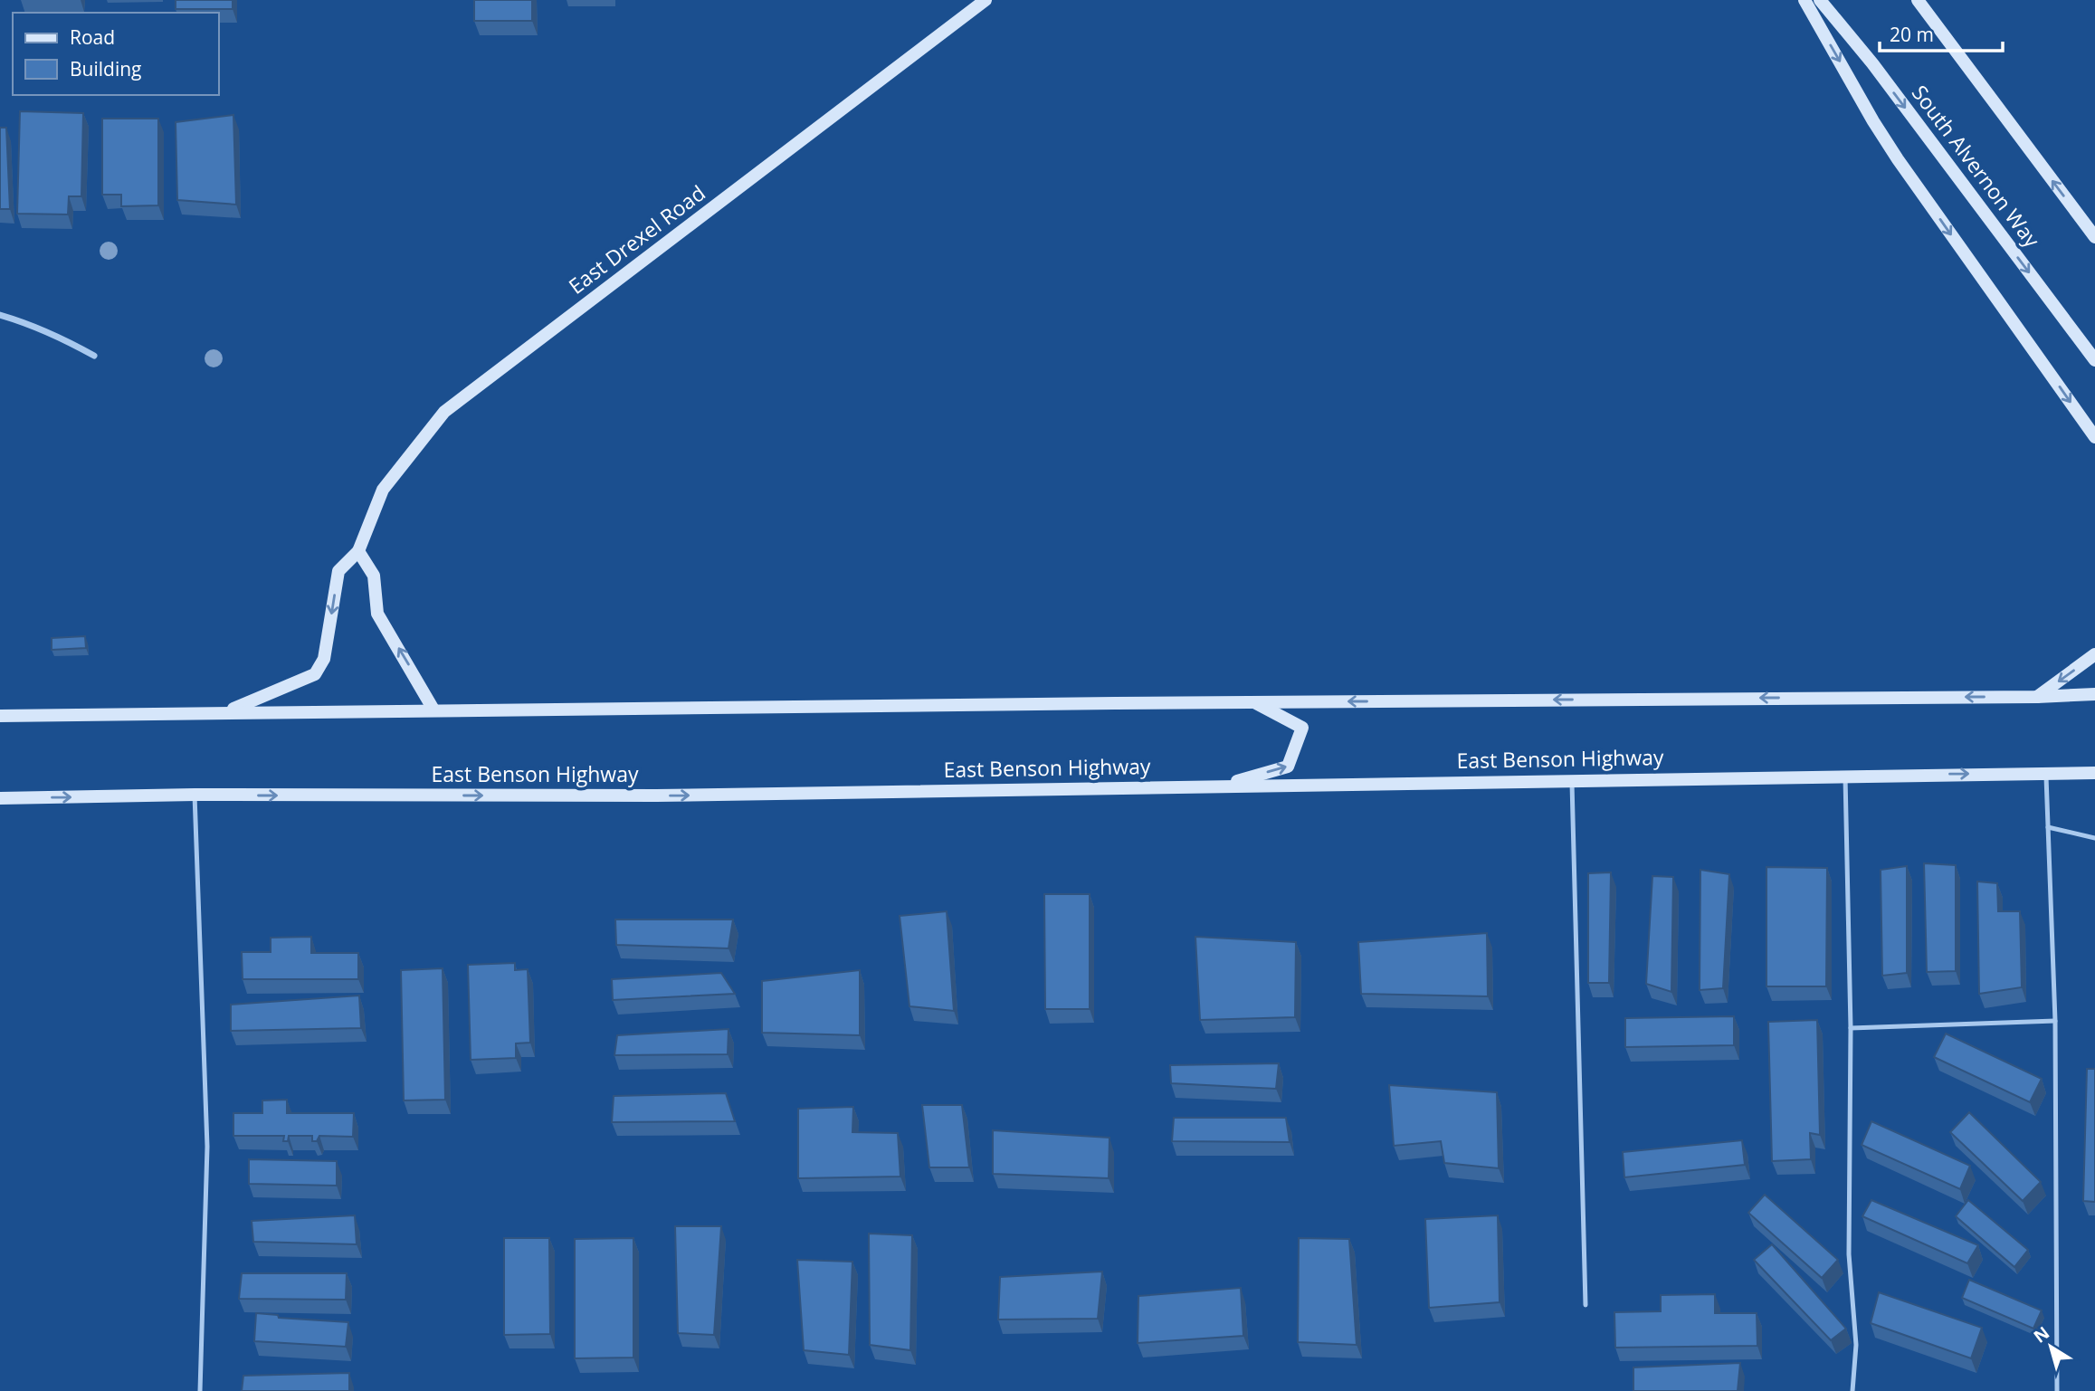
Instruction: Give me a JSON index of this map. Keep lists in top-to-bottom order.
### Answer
{
  "streets": {
    "main road": ["South Alvernon Way", "East Drexel Road", "East Benson Highway"]
  },
  "legend": ["Road", "Building"],
  "scale_bar": "20 m",
  "north": "top left"
}
